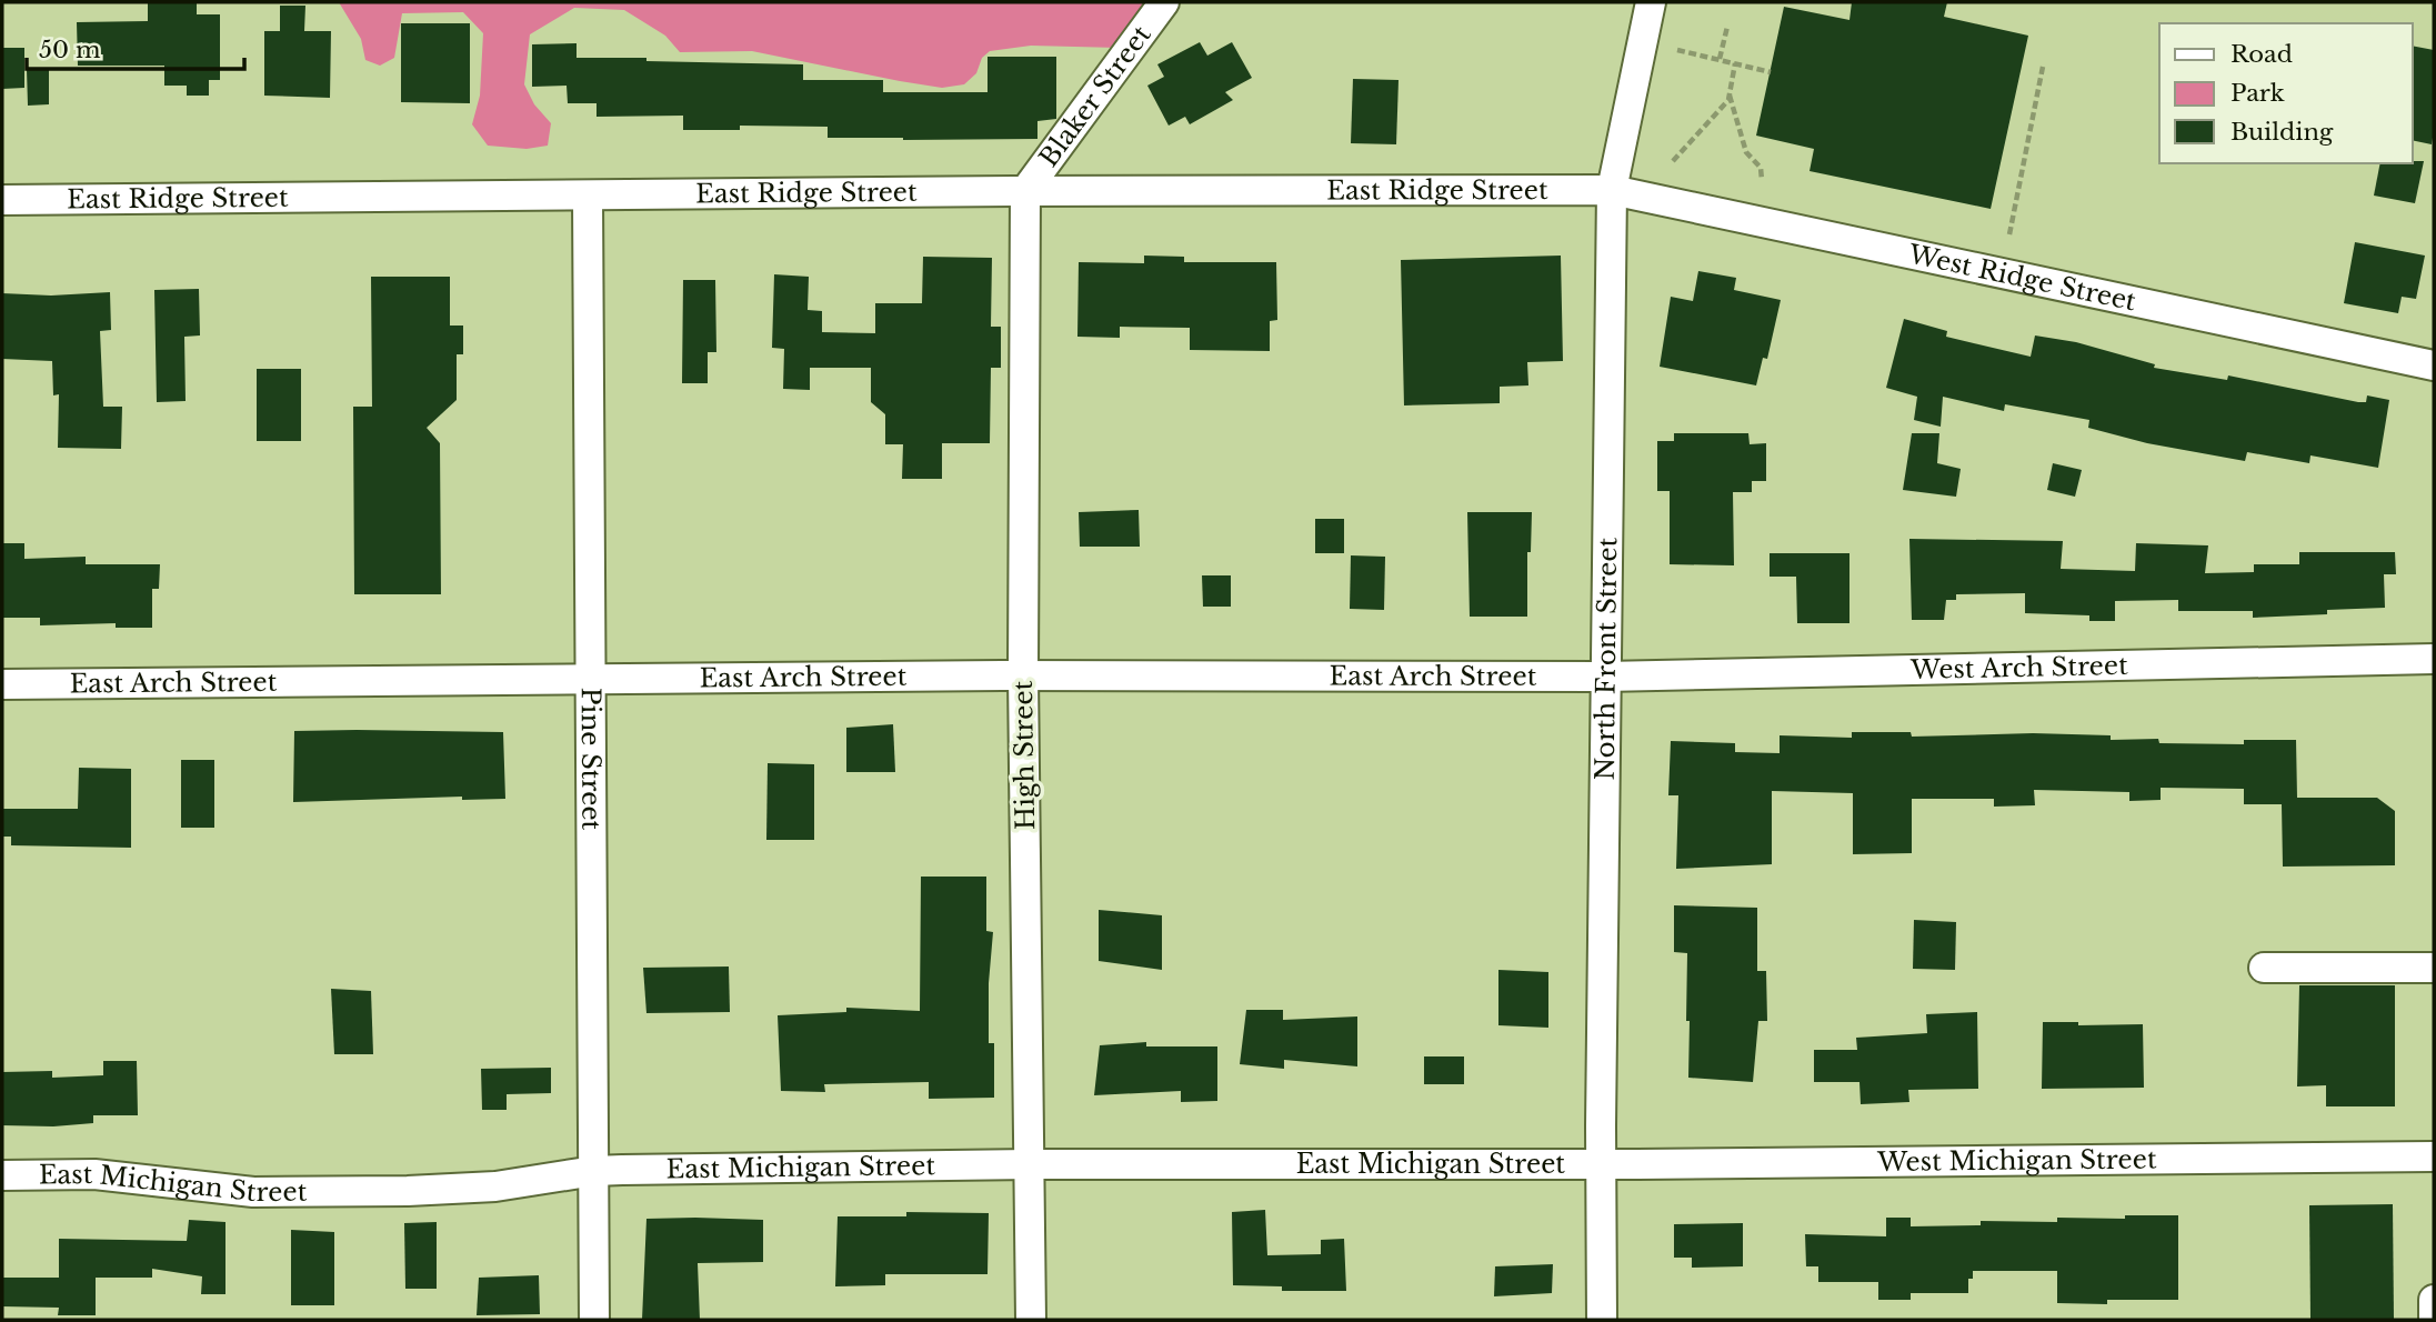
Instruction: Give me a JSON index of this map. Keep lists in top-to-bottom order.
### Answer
{
  "streets": {
    "street": [
      "Blaker Street",
      "East Ridge Street",
      "West Ridge Street",
      "North Front Street",
      "West Arch Street",
      "East Arch Street",
      "High Street",
      "Pine Street",
      "West Michigan Street",
      "East Michigan Street"
    ]
  },
  "crossings": [
    ["Blaker Street", "East Ridge Street"],
    ["Blaker Street", "High Street"],
    ["East Ridge Street", "West Ridge Street"],
    ["East Ridge Street", "North Front Street"],
    ["East Ridge Street", "High Street"],
    ["East Ridge Street", "Pine Street"],
    ["West Ridge Street", "North Front Street"],
    ["North Front Street", "West Arch Street"],
    ["North Front Street", "East Arch Street"],
    ["North Front Street", "West Michigan Street"],
    ["North Front Street", "East Michigan Street"],
    ["West Arch Street", "East Arch Street"],
    ["East Arch Street", "High Street"],
    ["East Arch Street", "Pine Street"],
    ["High Street", "East Michigan Street"],
    ["Pine Street", "East Michigan Street"],
    ["West Michigan Street", "East Michigan Street"]
  ],
  "legend": ["Road", "Park", "Building"],
  "scale_bar": "50 m"
}
